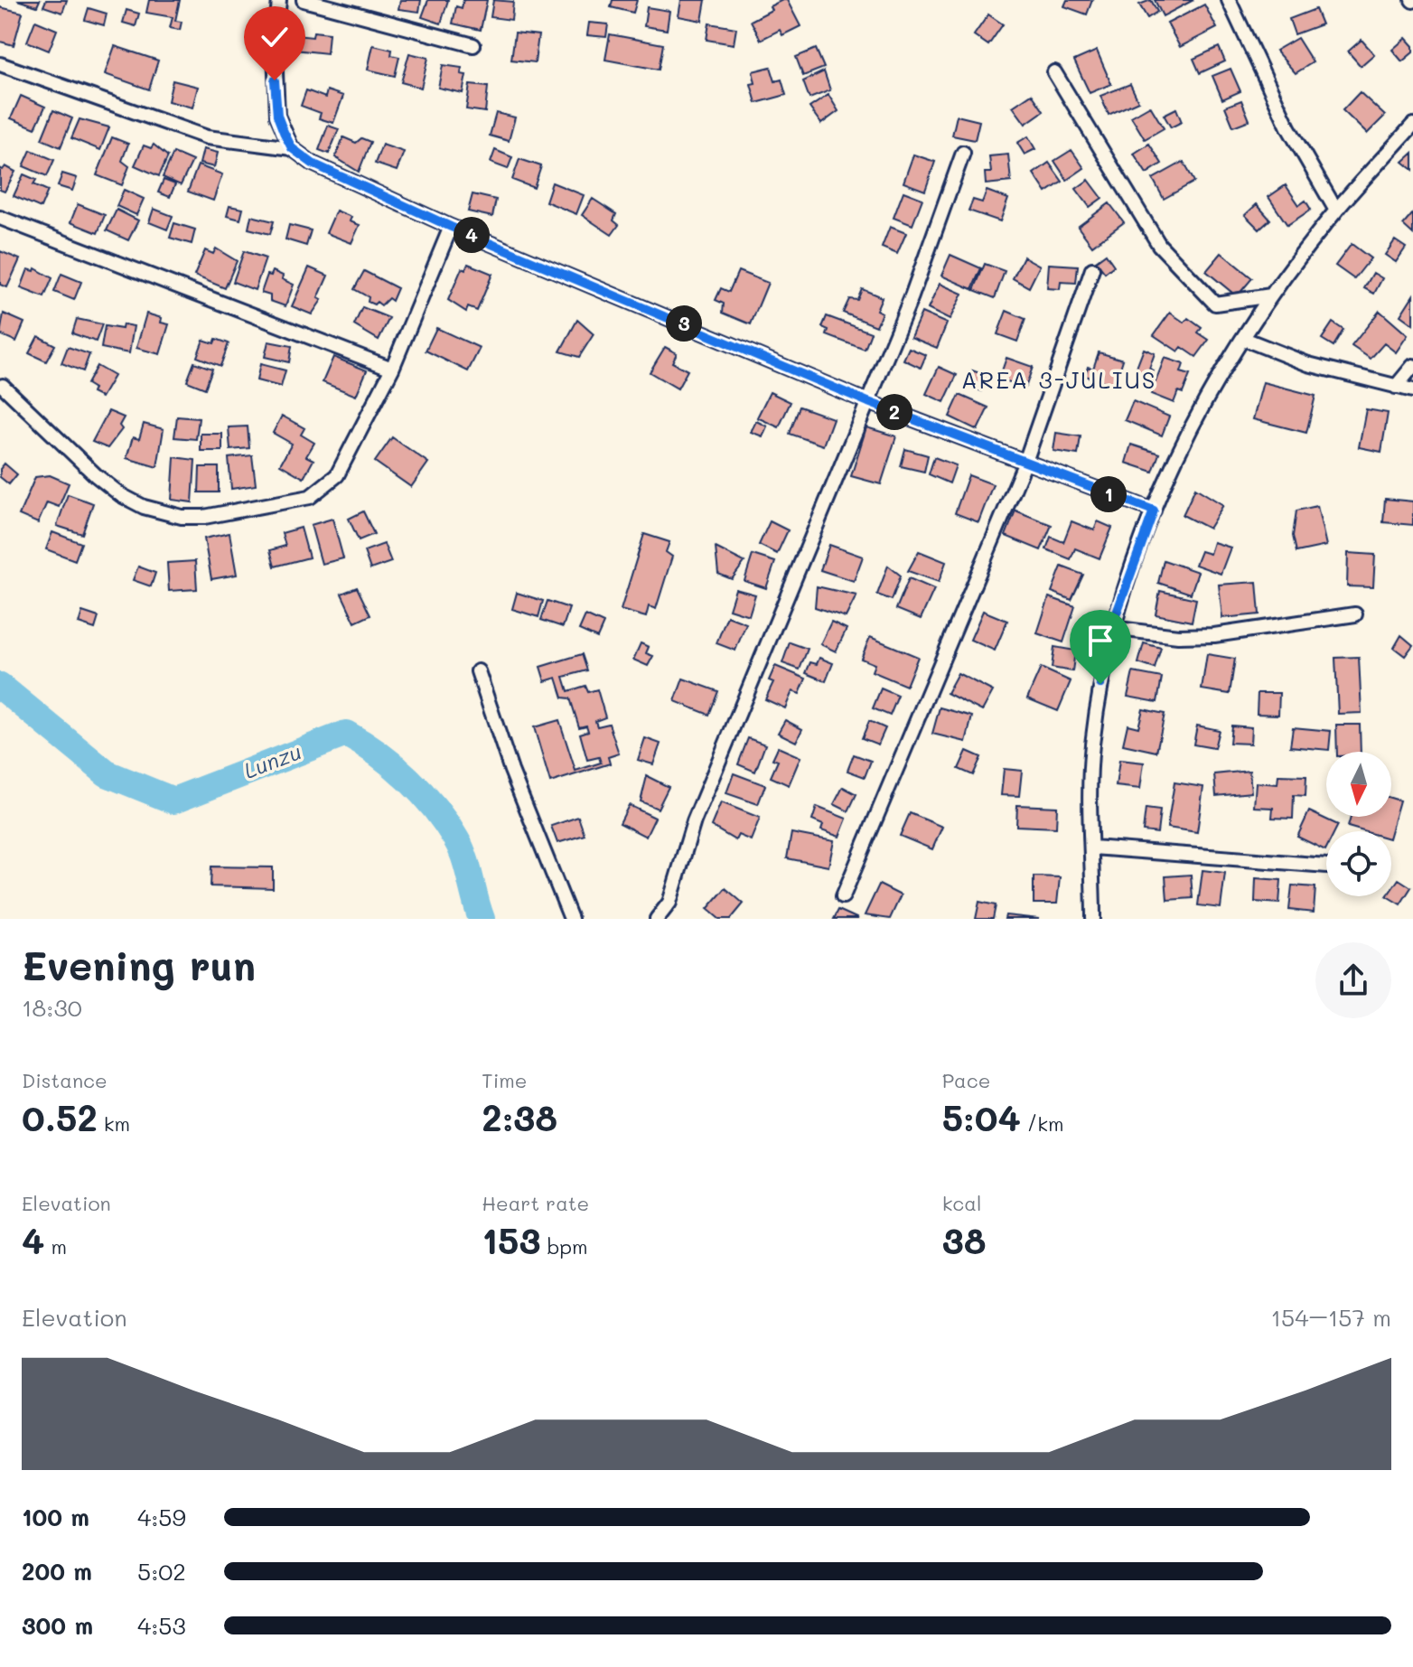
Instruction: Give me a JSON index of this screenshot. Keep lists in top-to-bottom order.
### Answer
{
  "districts": ["AREA 3-JULIUS"],
  "water": ["Lunzu"],
  "north": "bottom",
  "page": {
    "pins": [
      "4",
      "3",
      "2",
      "1"
    ],
    "heading": ["Evening run", "18:30"],
    "stats": [
      ["Distance", "0.52 km"],
      ["Time", "2:38"],
      ["Pace", "5:04 /km"],
      ["Elevation", "4 m"],
      ["Heart rate", "153 bpm"],
      ["kcal", "38"]
    ],
    "chart": ["Elevation", "154–157 m"],
    "list": [
      {
        "name": "100 m",
        "note": "4:59"
      },
      {
        "name": "200 m",
        "note": "5:02"
      },
      {
        "name": "300 m",
        "note": "4:53"
      }
    ]
  }
}
